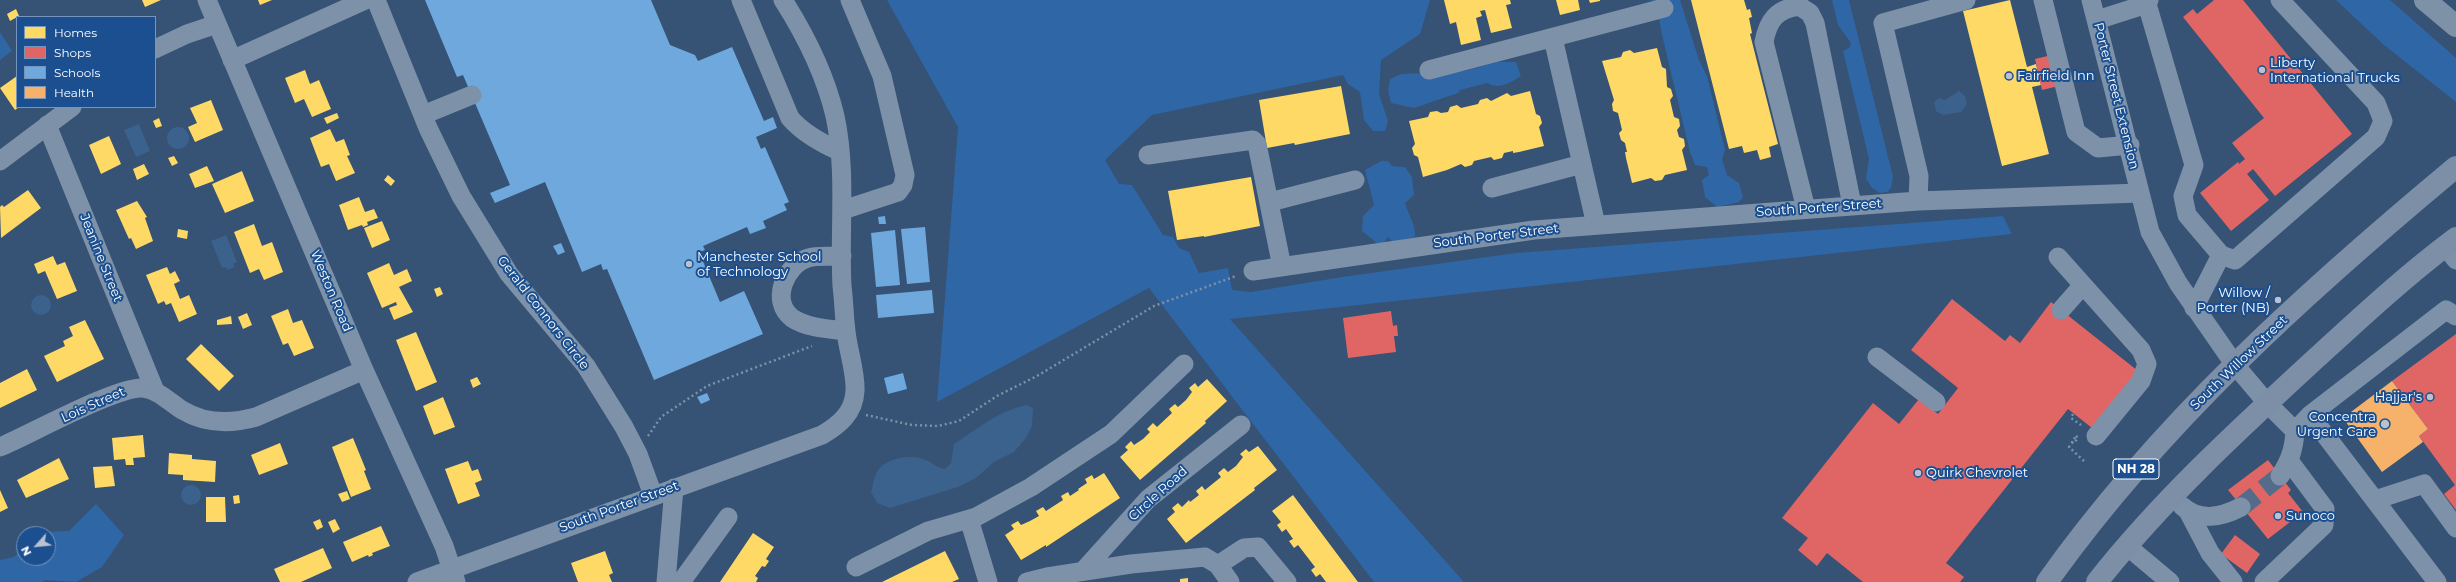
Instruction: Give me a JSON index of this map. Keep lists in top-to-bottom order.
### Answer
{
  "streets": {
    "main road": ["South Willow Street", "NH 28"],
    "street": [
      "Porter Street Extension",
      "South Porter Street",
      "Jeanine Street",
      "Weston Road",
      "Gerald Connors Circle",
      "Lois Street",
      "Circle Road"
    ]
  },
  "crossings": [
    ["Porter Street Extension", "South Porter Street"],
    ["South Porter Street", "Weston Road"],
    ["South Porter Street", "Gerald Connors Circle"],
    ["Jeanine Street", "Lois Street"]
  ],
  "places": [
    "Liberty International Trucks",
    "Fairfield Inn",
    "Manchester School of Technology",
    "Willow / Porter (NB)",
    "Hajjar's",
    "Concentra Urgent Care",
    "Quirk Chevrolet",
    "Sunoco"
  ],
  "legend": [
    "Homes",
    "Shops",
    "Schools",
    "Health"
  ],
  "north": "bottom left"
}
